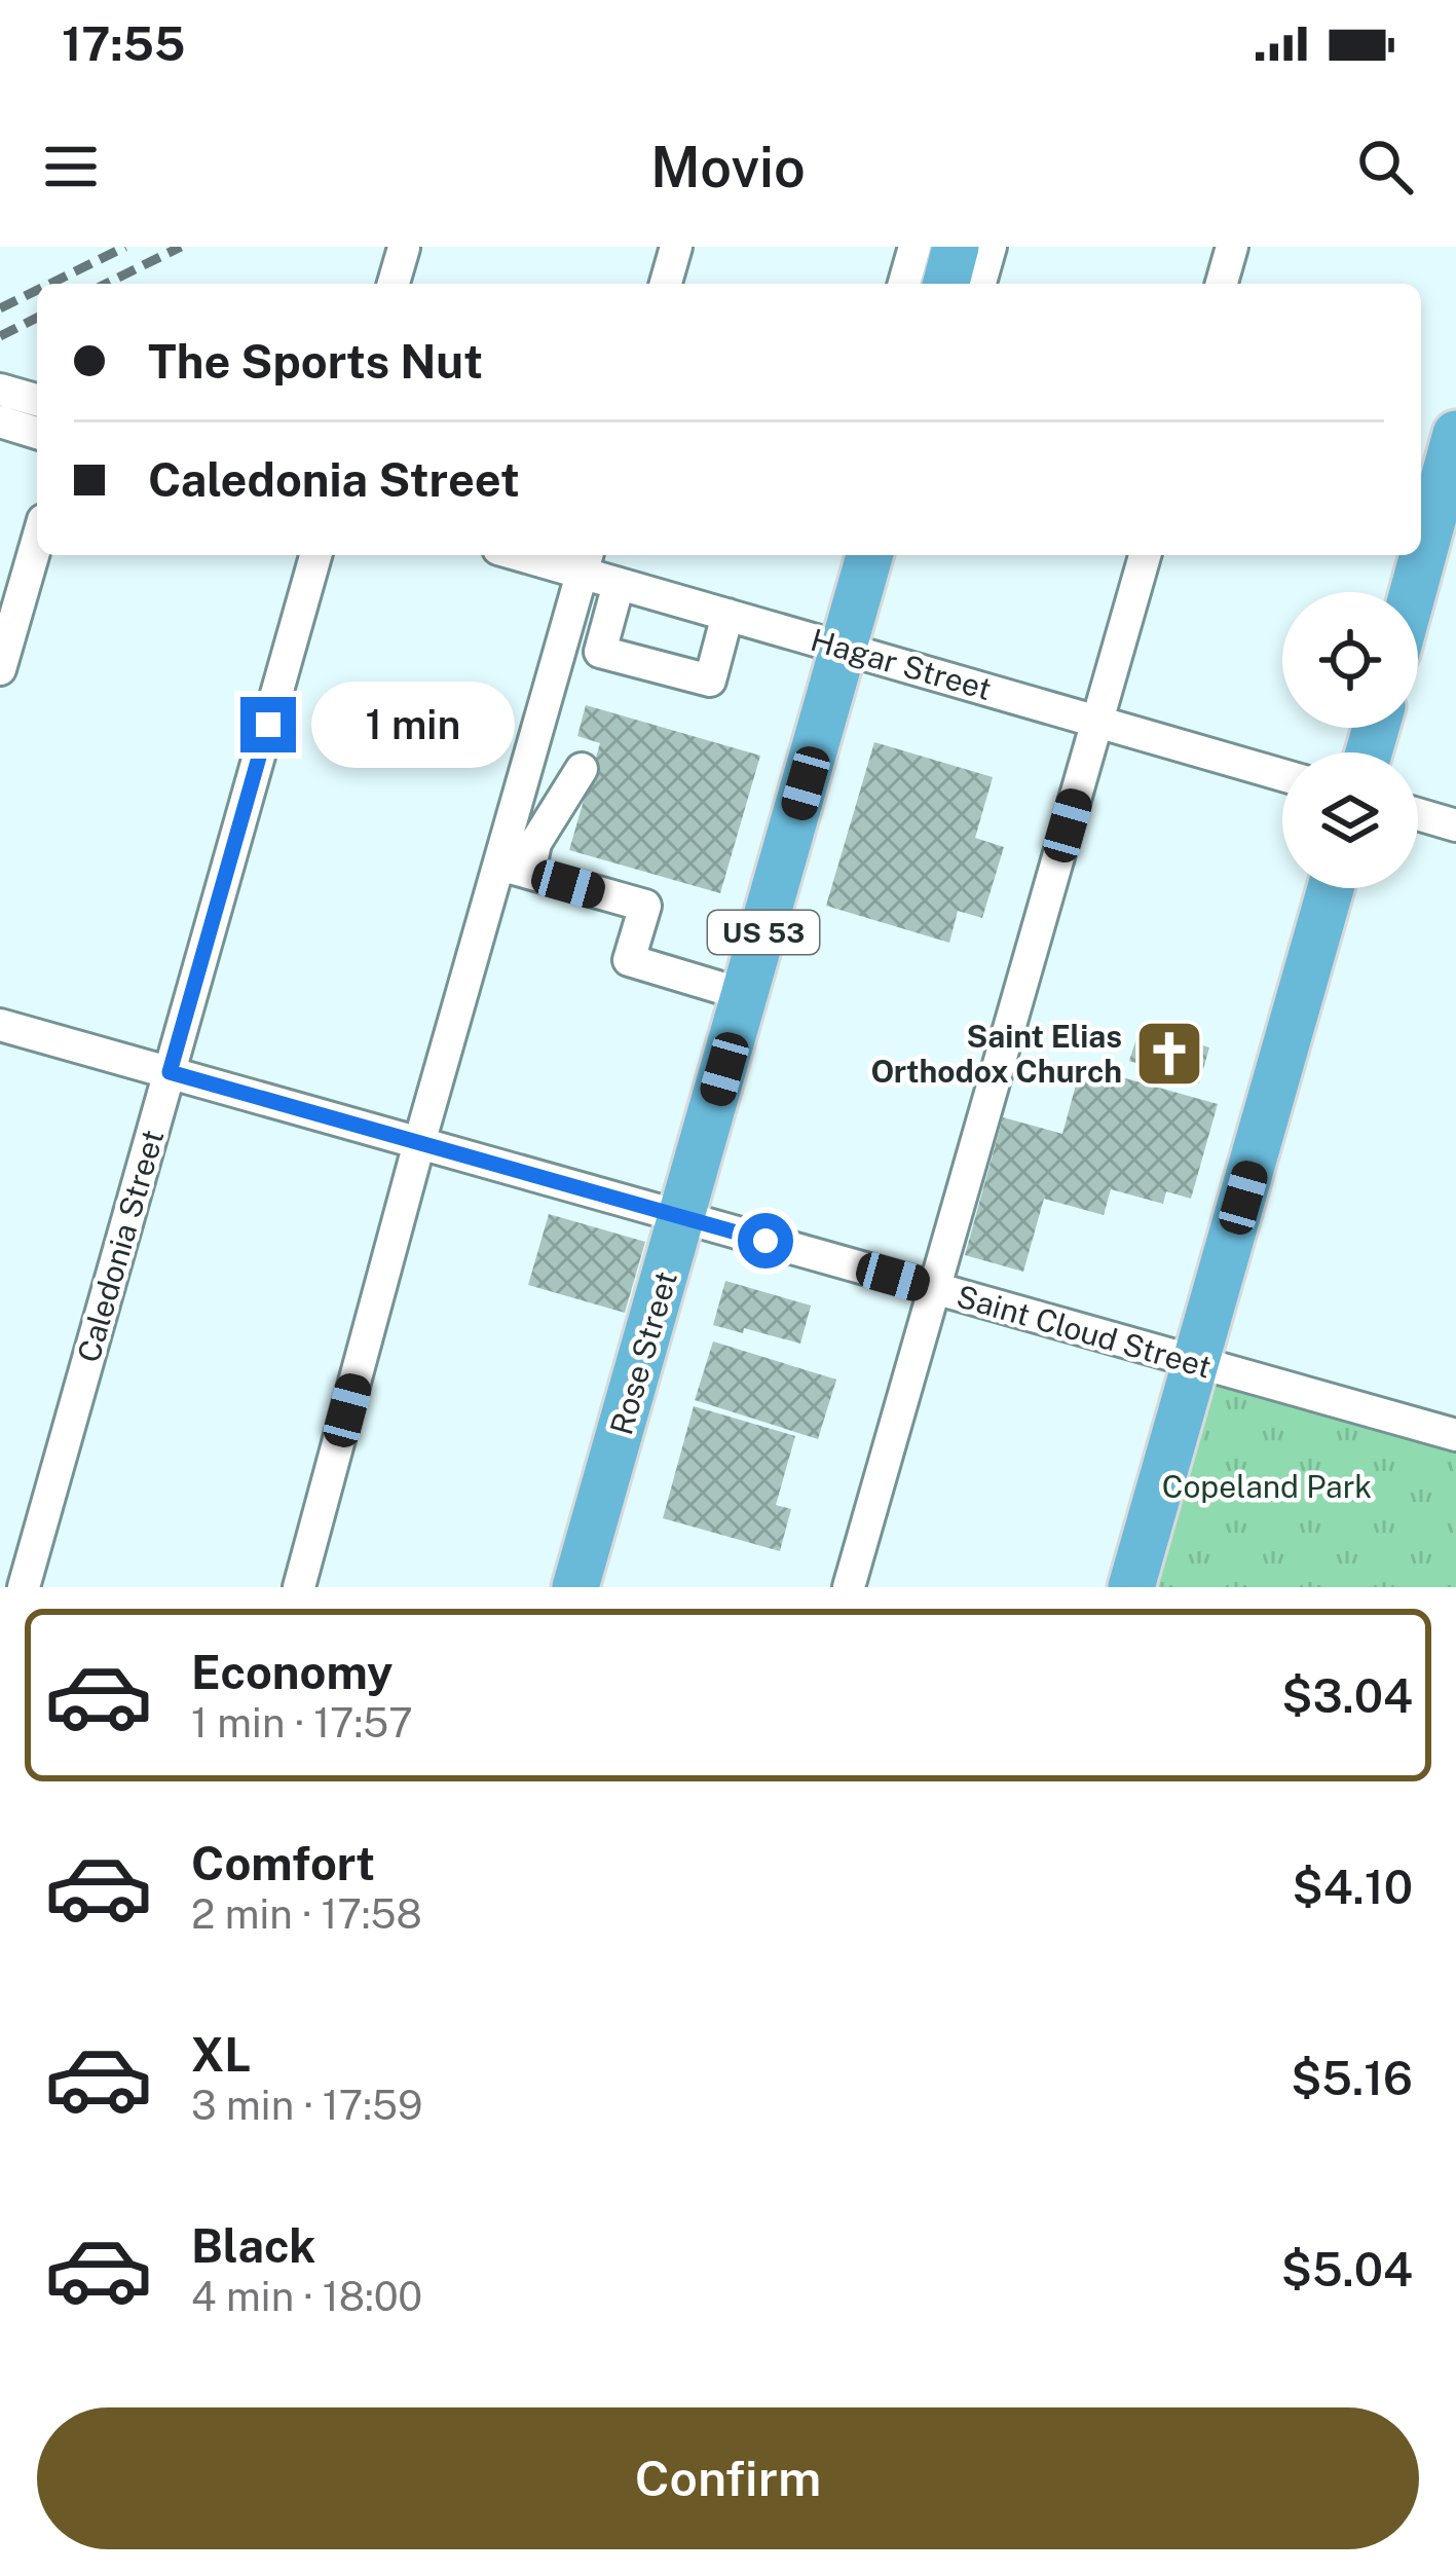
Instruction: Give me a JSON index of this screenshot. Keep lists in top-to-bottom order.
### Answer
{
  "streets": {
    "highway": ["US 53", "Rose Street"],
    "street": ["Hagar Street", "Caledonia Street", "Saint Cloud Street"]
  },
  "crossings": [
    ["Hagar Street", "Rose Street"],
    ["Caledonia Street", "Saint Cloud Street"],
    ["Saint Cloud Street", "Rose Street"]
  ],
  "parks": ["Copeland Park"],
  "places": {
    "church": ["Saint Elias Orthodox Church"]
  },
  "page": {
    "status": "17:55",
    "header": "Movio",
    "banner": ["The Sports Nut", "Caledonia Street"],
    "bubble": "1 min",
    "list": [
      {
        "name": "Economy",
        "note": "1 min · 17:57",
        "value": "$3.04"
      },
      {
        "name": "Comfort",
        "note": "2 min · 17:58",
        "value": "$4.10"
      },
      {
        "name": "XL",
        "note": "3 min · 17:59",
        "value": "$5.16"
      },
      {
        "name": "Black",
        "note": "4 min · 18:00",
        "value": "$5.04"
      }
    ],
    "buttons": "Confirm"
  }
}
